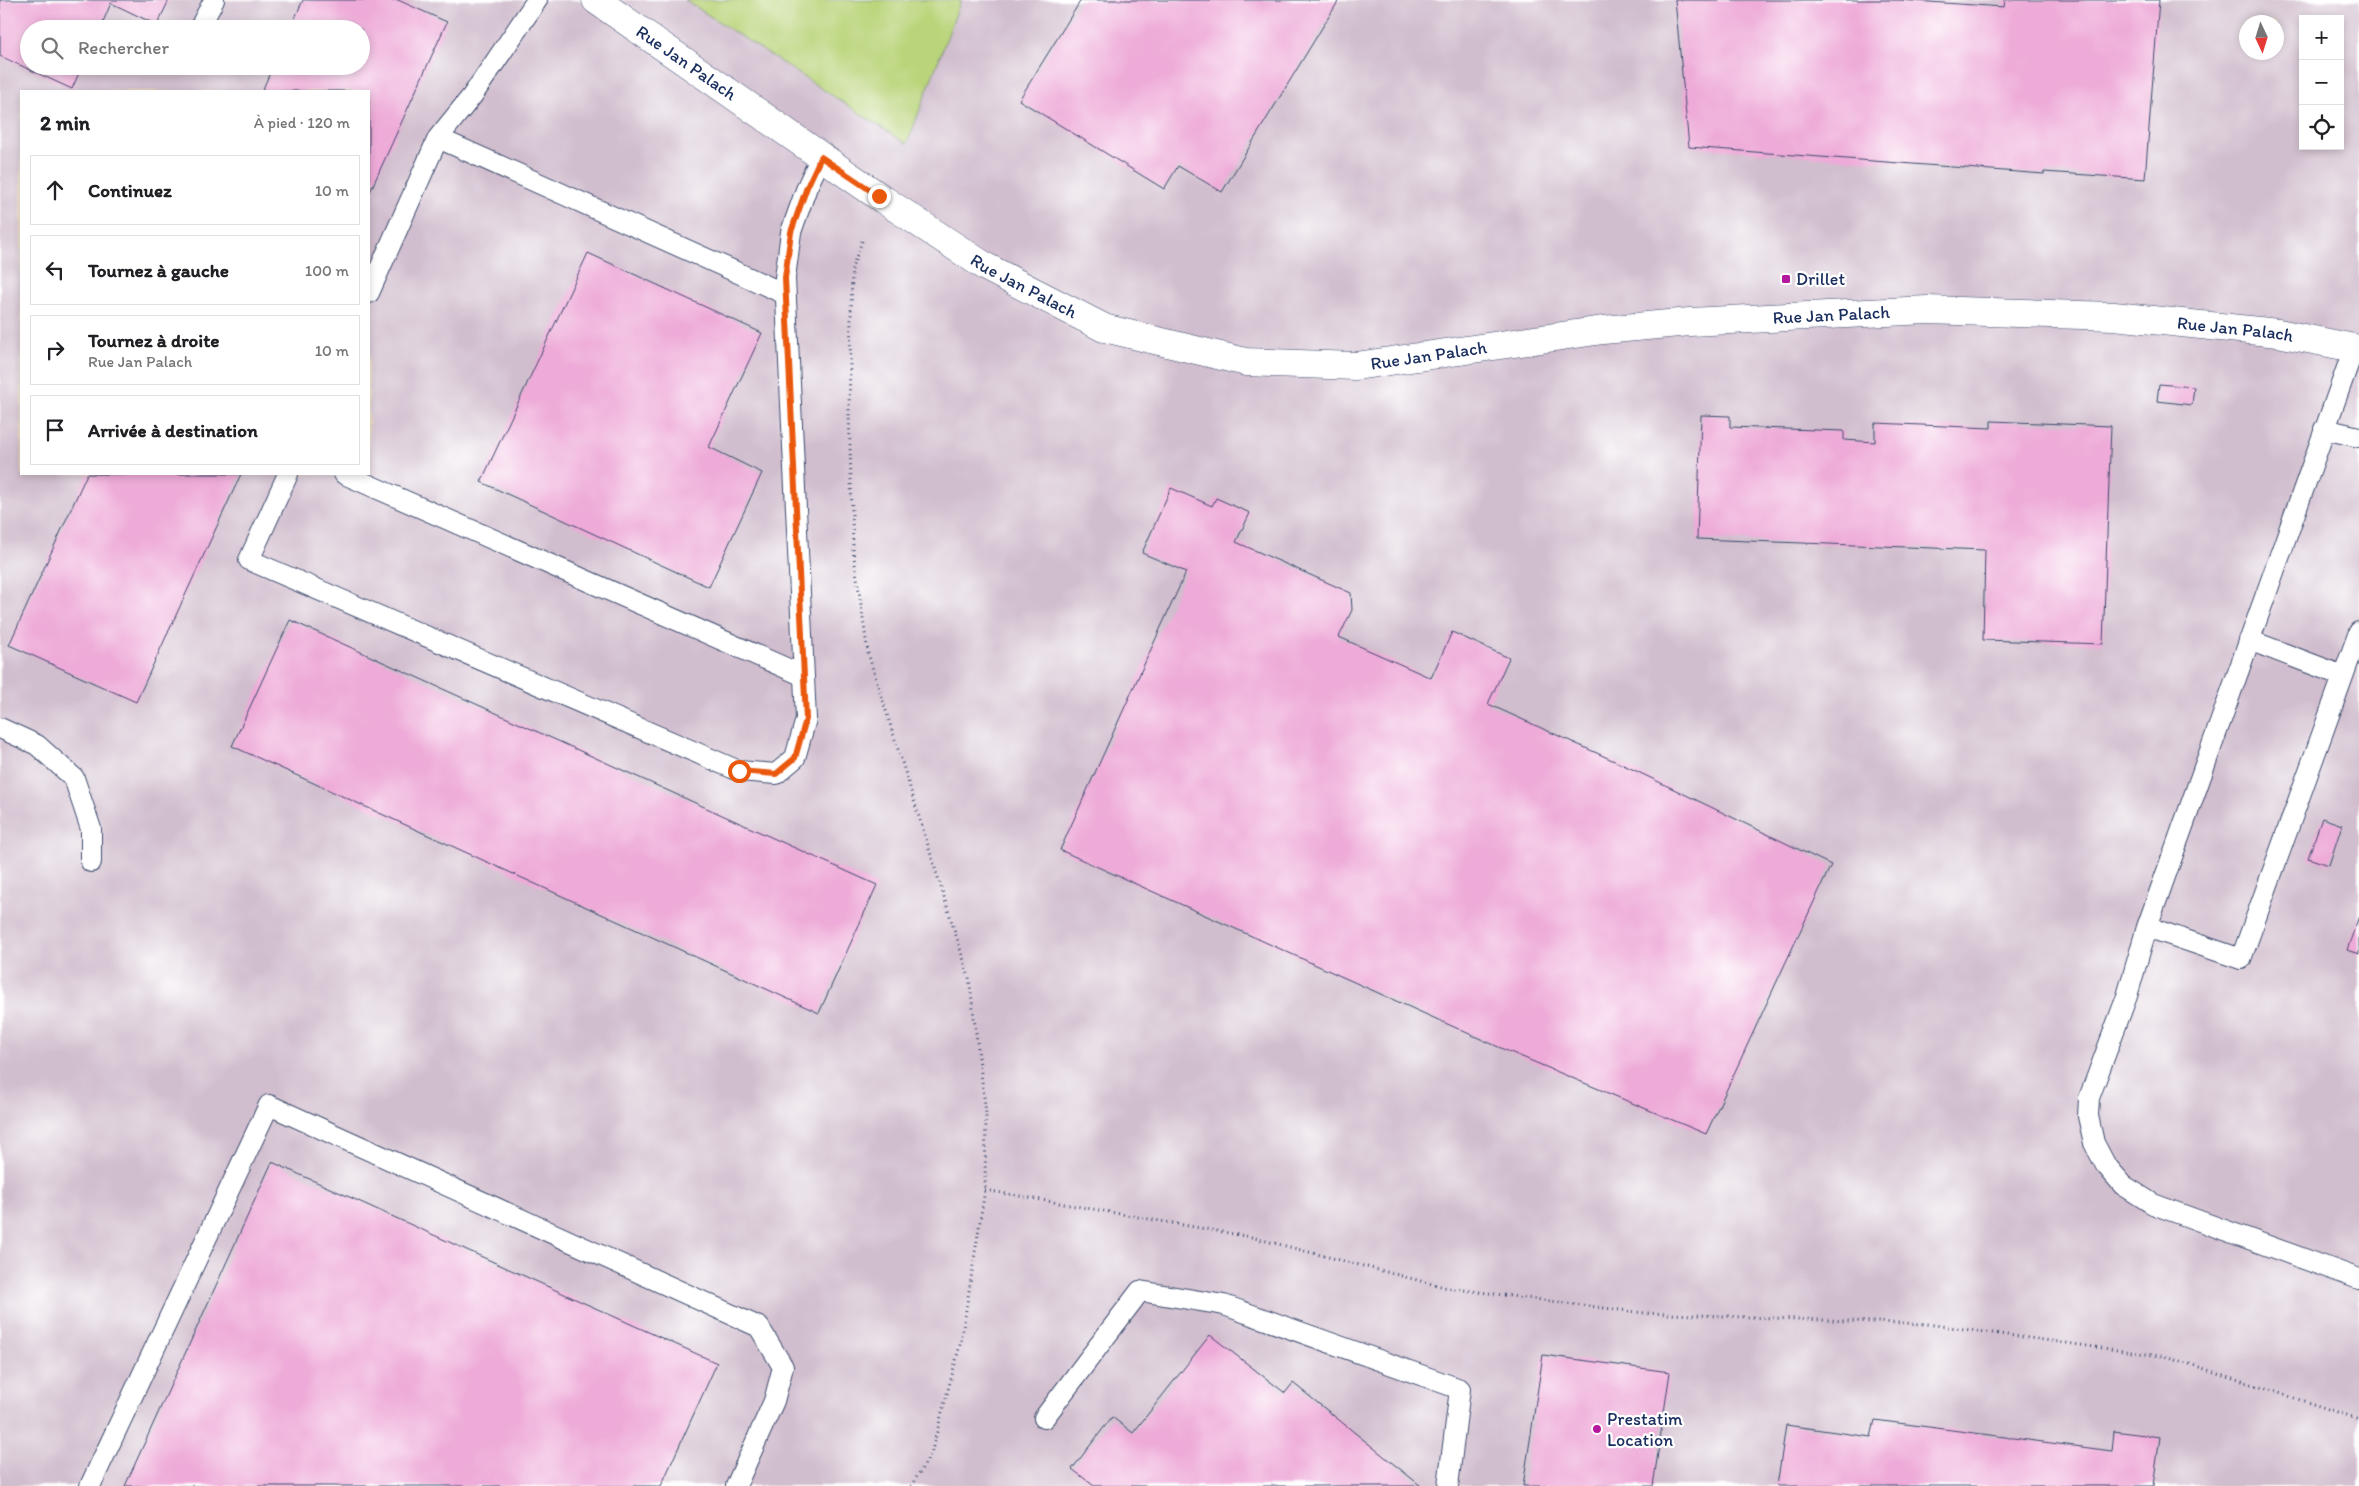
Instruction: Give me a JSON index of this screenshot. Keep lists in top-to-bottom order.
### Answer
{
  "streets": {
    "street": ["Rue Jan Palach"]
  },
  "places": {
    "transit": ["Drillet"],
    "other": ["Prestatim Location"]
  },
  "north": "bottom",
  "page": {
    "map_buttons": ["+", "−"],
    "search": "Rechercher",
    "heading": ["2 min", "À pied · 120 m"],
    "list": [
      ["Continuez", "10 m"],
      ["Tournez à gauche", "100 m"],
      ["Tournez à droite", "Rue Jan Palach", "10 m"],
      "Arrivée à destination"
    ]
  }
}
